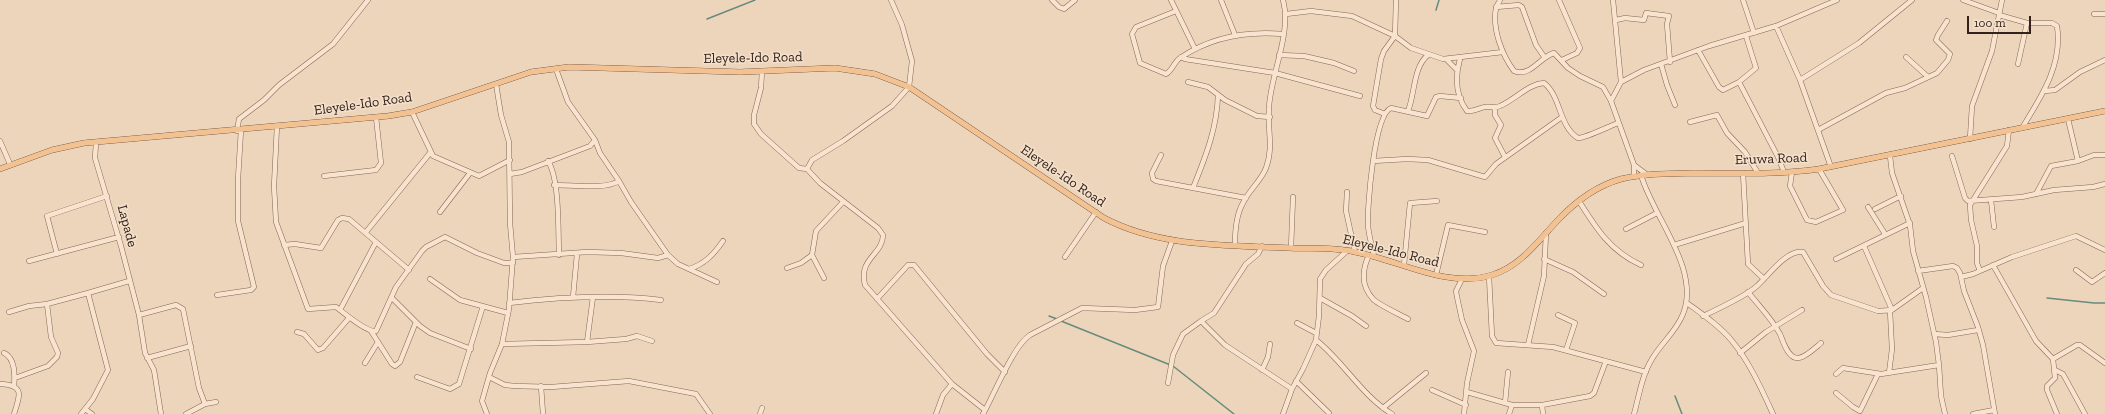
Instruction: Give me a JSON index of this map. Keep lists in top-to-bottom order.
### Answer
{
  "streets": {
    "main road": ["Eleyele-Ido Road", "Eruwa Road"],
    "street": ["Lapade"]
  },
  "crossings": [
    ["Eleyele-Ido Road", "Eruwa Road"],
    ["Eleyele-Ido Road", "Lapade"]
  ],
  "scale_bar": "100 m"
}
